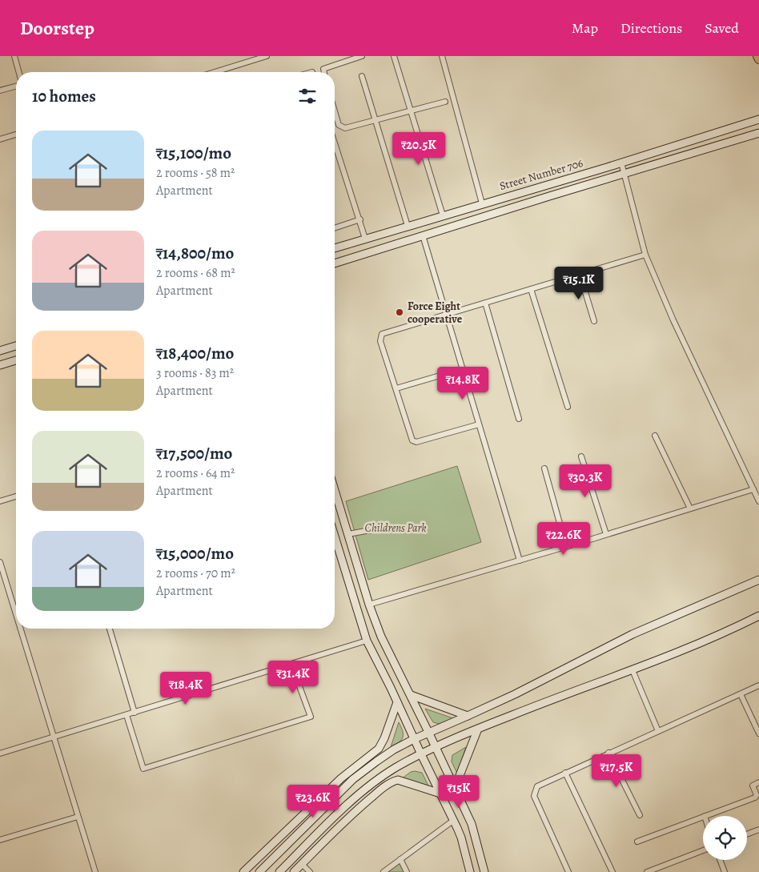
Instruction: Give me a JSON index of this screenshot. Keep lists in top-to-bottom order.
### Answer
{
  "streets": {
    "street": ["Street Number 706"]
  },
  "parks": ["Childrens Park"],
  "places": ["Force Eight cooperative"],
  "page": {
    "header": "Doorstep",
    "nav": ["Map", "Directions", "Saved"],
    "heading": "10 homes",
    "list": [
      {
        "name": "₹15,100/mo",
        "note": "2 rooms · 58 m² · Apartment"
      },
      {
        "name": "₹14,800/mo",
        "note": "2 rooms · 68 m² · Apartment"
      },
      {
        "name": "₹18,400/mo",
        "note": "3 rooms · 83 m² · Apartment"
      },
      {
        "name": "₹17,500/mo",
        "note": "2 rooms · 64 m² · Apartment"
      },
      {
        "name": "₹15,000/mo",
        "note": "2 rooms · 70 m² · Apartment"
      }
    ],
    "price": [
      "₹20.5K",
      "₹15.1K",
      "₹14.8K",
      "₹30.3K",
      "₹22.6K",
      "₹31.4K",
      "₹18.4K",
      "₹17.5K",
      "₹15K",
      "₹23.6K"
    ]
  }
}
